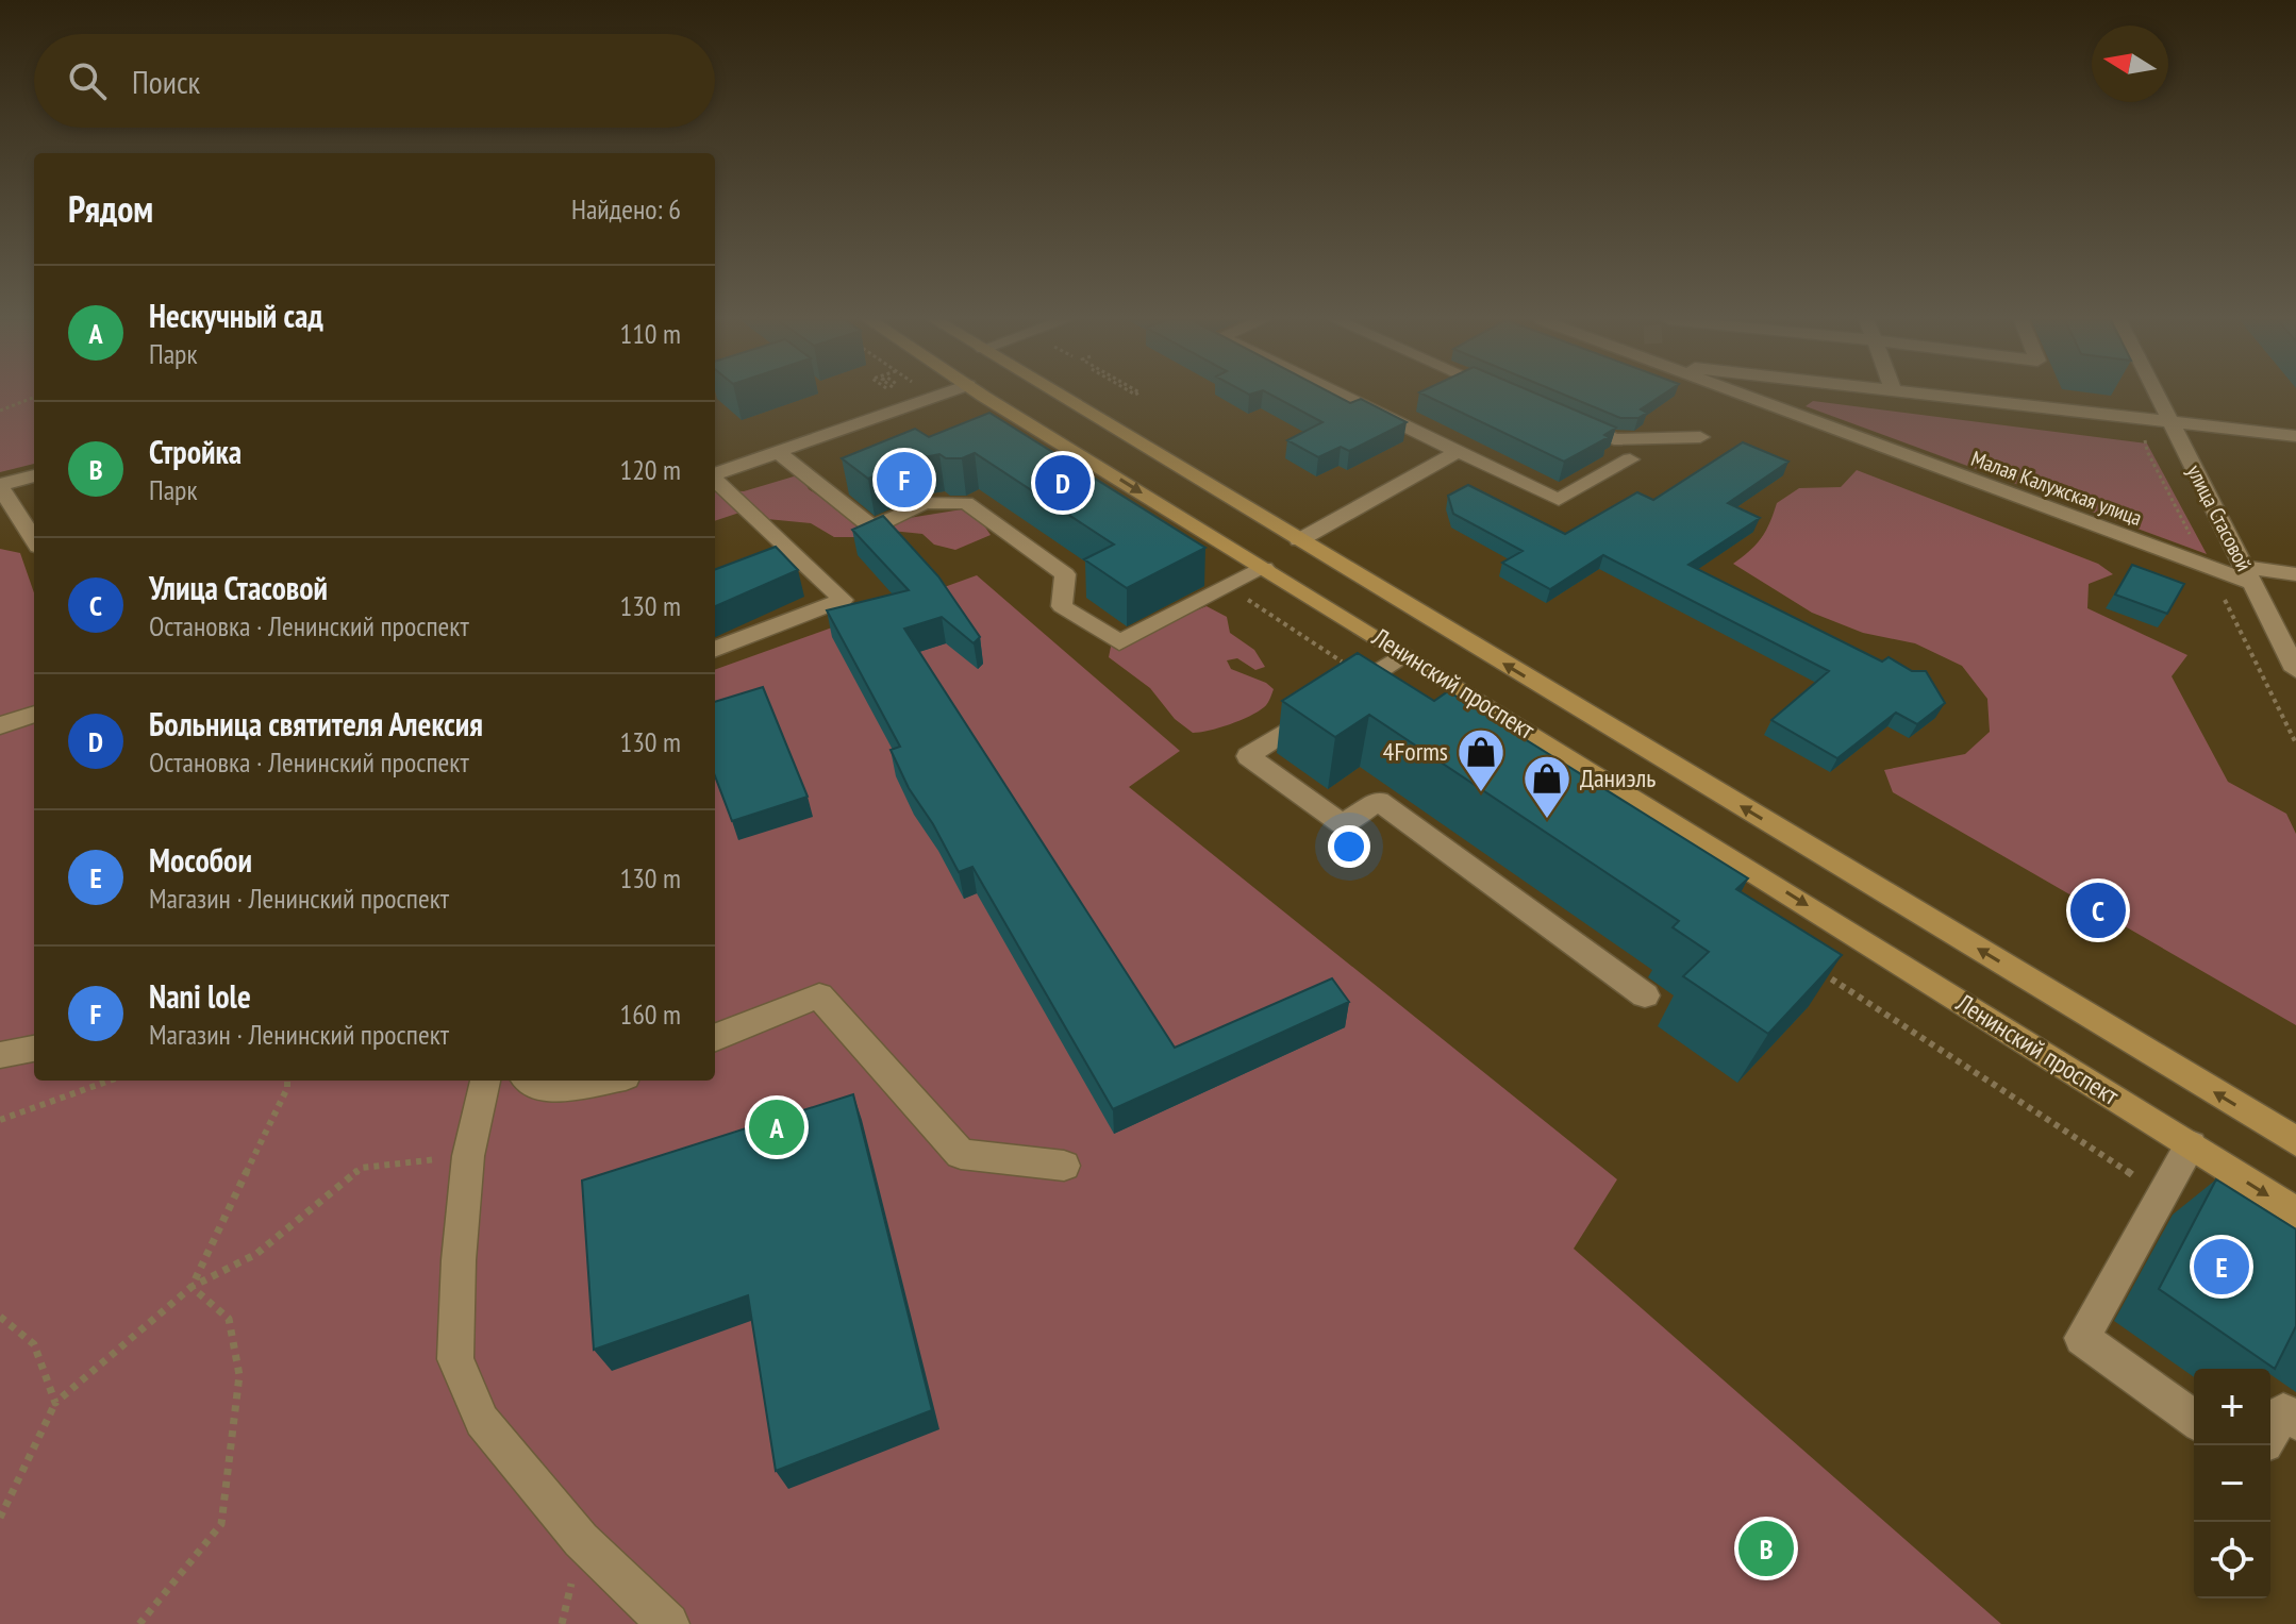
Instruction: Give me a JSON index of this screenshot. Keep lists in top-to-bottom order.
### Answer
{
  "streets": {
    "main road": ["Ленинский проспект"],
    "street": ["Малая Калужская улица", "улица Стасовой"]
  },
  "crossings": [
    ["Малая Калужская улица", "улица Стасовой"]
  ],
  "places": {
    "shop": ["4Forms", "Даниэль"]
  },
  "north": "left",
  "page": {
    "search": "Поиск",
    "heading": ["Рядом", "Найдено: 6"],
    "list": [
      {
        "mark": "A",
        "name": "Нескучный сад",
        "note": "Парк",
        "value": "110 m"
      },
      {
        "mark": "B",
        "name": "Стройка",
        "note": "Парк",
        "value": "120 m"
      },
      {
        "mark": "C",
        "name": "Улица Стасовой",
        "note": "Остановка · Ленинский проспект",
        "value": "130 m"
      },
      {
        "mark": "D",
        "name": "Больница святителя Алексия",
        "note": "Остановка · Ленинский проспект",
        "value": "130 m"
      },
      {
        "mark": "E",
        "name": "Мособои",
        "note": "Магазин · Ленинский проспект",
        "value": "130 m"
      },
      {
        "mark": "F",
        "name": "Nani lole",
        "note": "Магазин · Ленинский проспект",
        "value": "160 m"
      }
    ],
    "pins": [
      "F",
      "D",
      "C",
      "A",
      "E",
      "B"
    ],
    "map_buttons": ["+", "−"]
  }
}
